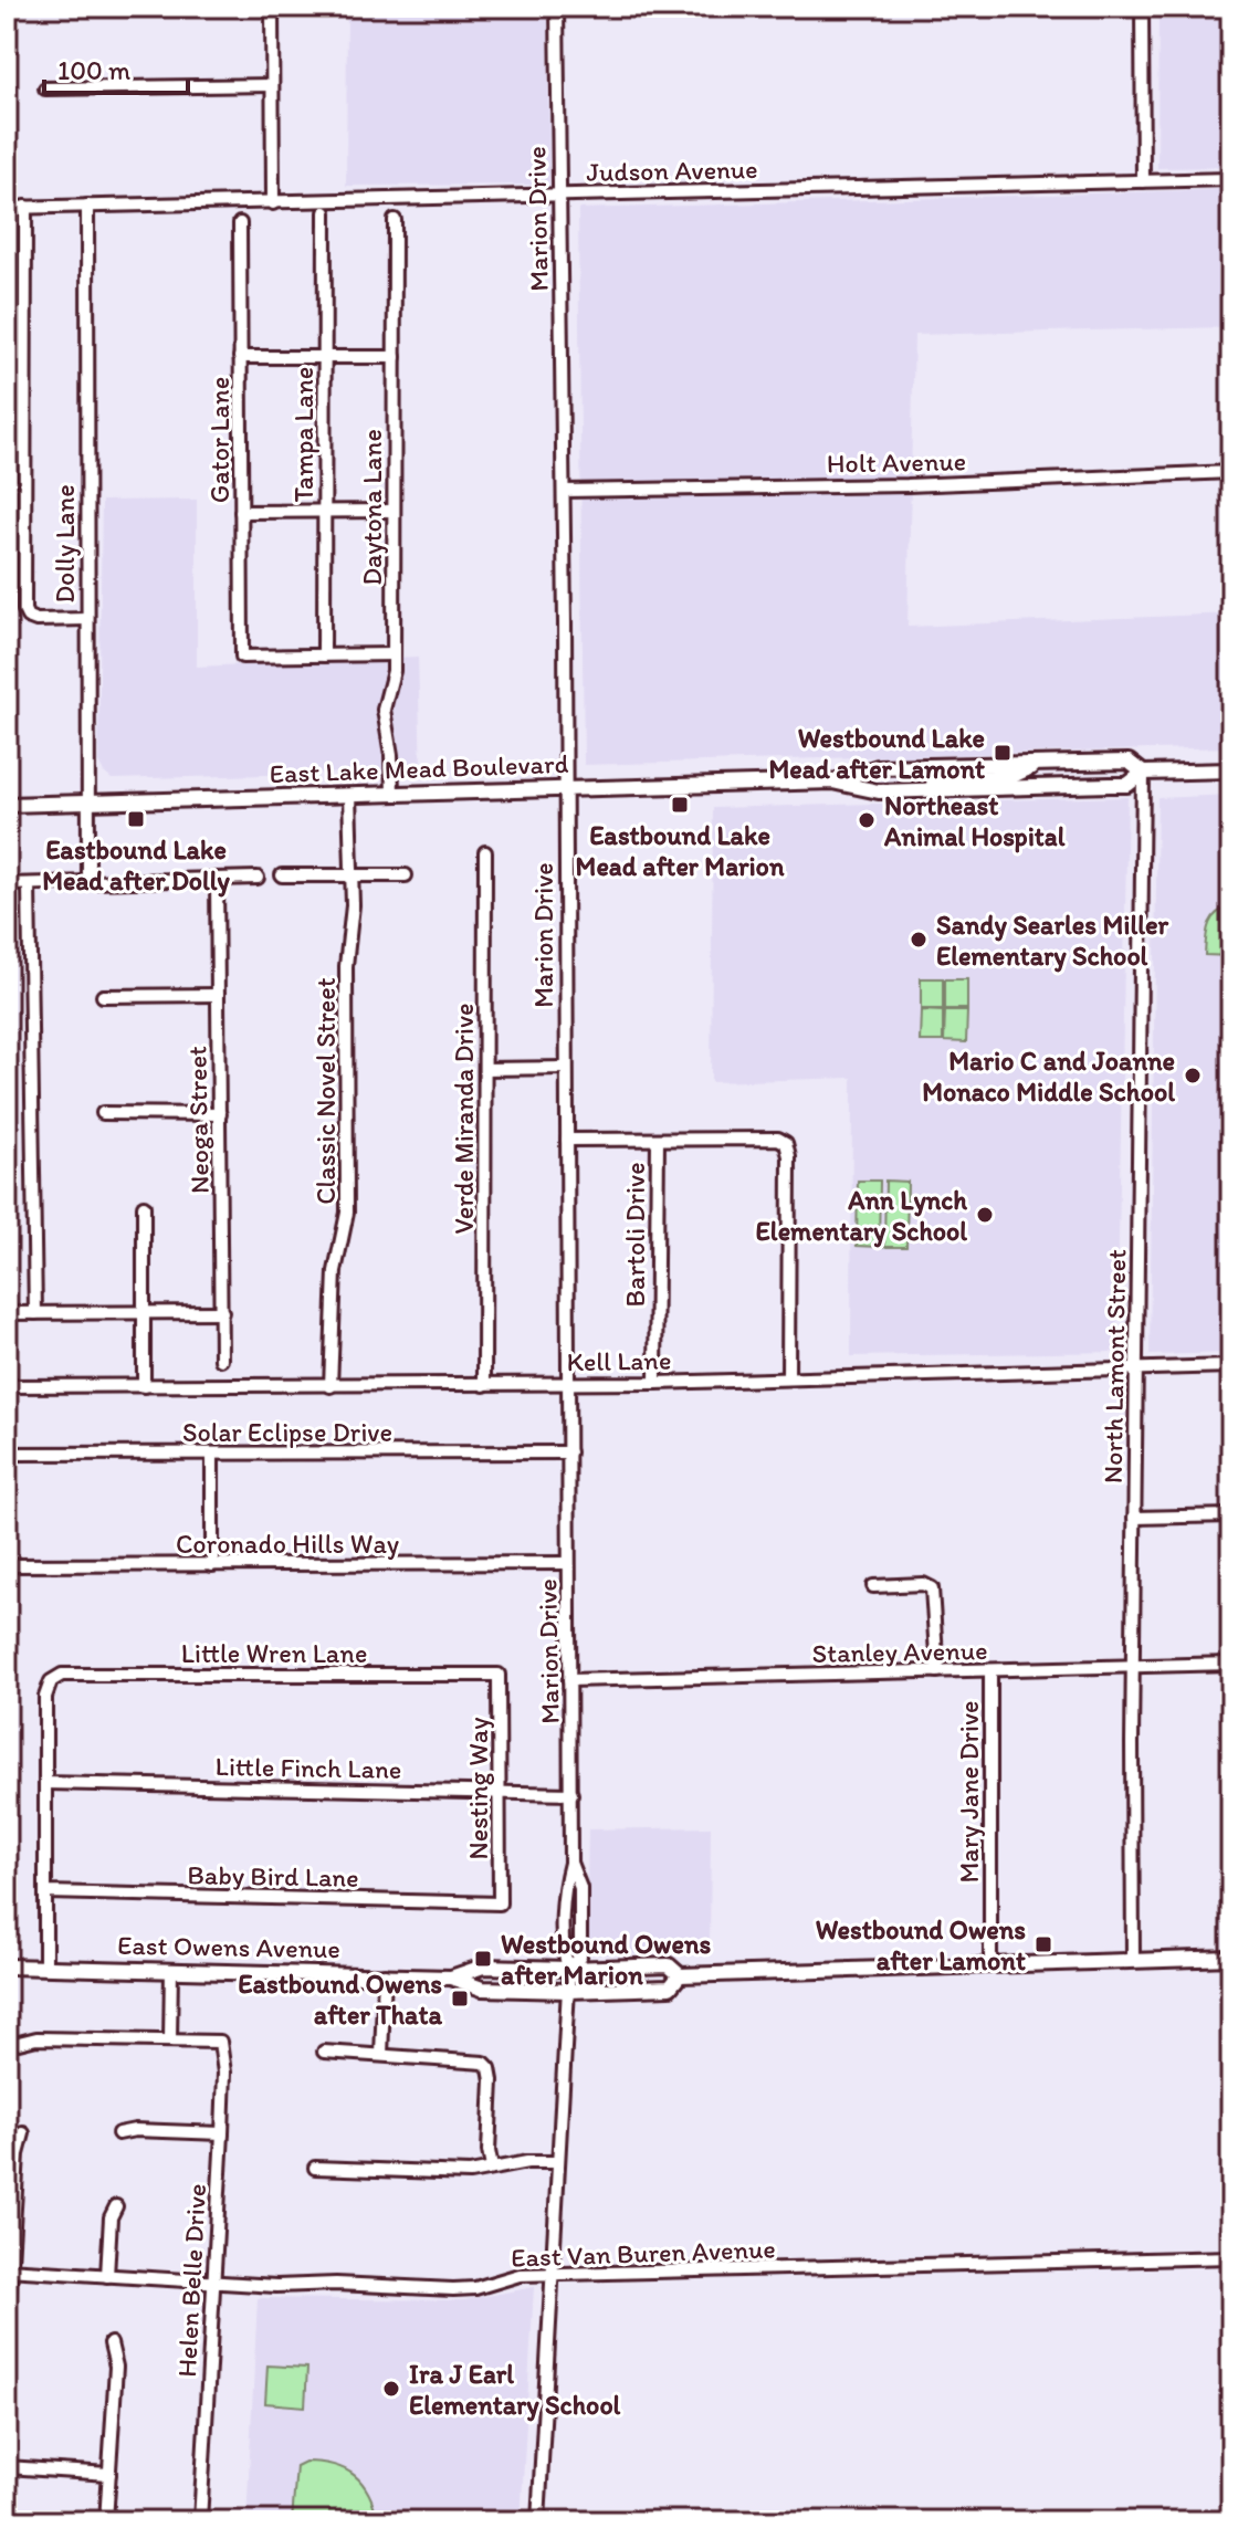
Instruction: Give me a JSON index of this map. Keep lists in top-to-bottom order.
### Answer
{
  "streets": {
    "main road": ["East Lake Mead Boulevard", "East Owens Avenue"],
    "street": [
      "Judson Avenue",
      "Marion Drive",
      "Tampa Lane",
      "Gator Lane",
      "Holt Avenue",
      "Daytona Lane",
      "Dolly Lane",
      "Classic Novel Street",
      "Verde Miranda Drive",
      "Neoga Street",
      "Bartoli Drive",
      "Kell Lane",
      "North Lamont Street",
      "Solar Eclipse Drive",
      "Coronado Hills Way",
      "Stanley Avenue",
      "Little Wren Lane",
      "Little Finch Lane",
      "Nesting Way",
      "Mary Jane Drive",
      "Baby Bird Lane",
      "East Van Buren Avenue",
      "Helen Belle Drive"
    ]
  },
  "crossings": [
    ["Judson Avenue", "Marion Drive"],
    ["Judson Avenue", "Dolly Lane"],
    ["Marion Drive", "Holt Avenue"],
    ["Marion Drive", "East Lake Mead Boulevard"],
    ["Marion Drive", "Kell Lane"],
    ["Marion Drive", "Solar Eclipse Drive"],
    ["Marion Drive", "Coronado Hills Way"],
    ["Marion Drive", "Stanley Avenue"],
    ["Marion Drive", "Little Finch Lane"],
    ["Marion Drive", "East Owens Avenue"],
    ["Marion Drive", "East Van Buren Avenue"],
    ["Tampa Lane", "Gator Lane"],
    ["Daytona Lane", "East Lake Mead Boulevard"],
    ["Dolly Lane", "East Lake Mead Boulevard"],
    ["East Lake Mead Boulevard", "Classic Novel Street"],
    ["East Lake Mead Boulevard", "North Lamont Street"],
    ["Classic Novel Street", "Kell Lane"],
    ["Verde Miranda Drive", "Kell Lane"],
    ["Bartoli Drive", "Kell Lane"],
    ["Kell Lane", "North Lamont Street"],
    ["North Lamont Street", "Stanley Avenue"],
    ["North Lamont Street", "East Owens Avenue"],
    ["Stanley Avenue", "Mary Jane Drive"],
    ["Little Wren Lane", "Little Finch Lane"],
    ["Little Wren Lane", "Nesting Way"],
    ["Little Finch Lane", "Nesting Way"],
    ["Nesting Way", "Baby Bird Lane"],
    ["Mary Jane Drive", "East Owens Avenue"],
    ["East Van Buren Avenue", "Helen Belle Drive"]
  ],
  "places": {
    "transit": [
      "Westbound Lake Mead after Lamont",
      "Eastbound Lake Mead after Marion",
      "Eastbound Lake Mead after Dolly",
      "Westbound Owens after Lamont",
      "Westbound Owens after Marion",
      "Eastbound Owens after Thata"
    ],
    "other": [
      "Northeast Animal Hospital",
      "Sandy Searles Miller Elementary School",
      "Mario C and Joanne Monaco Middle School",
      "Ann Lynch Elementary School",
      "Ira J Earl Elementary School"
    ]
  },
  "scale_bar": "100 m"
}
